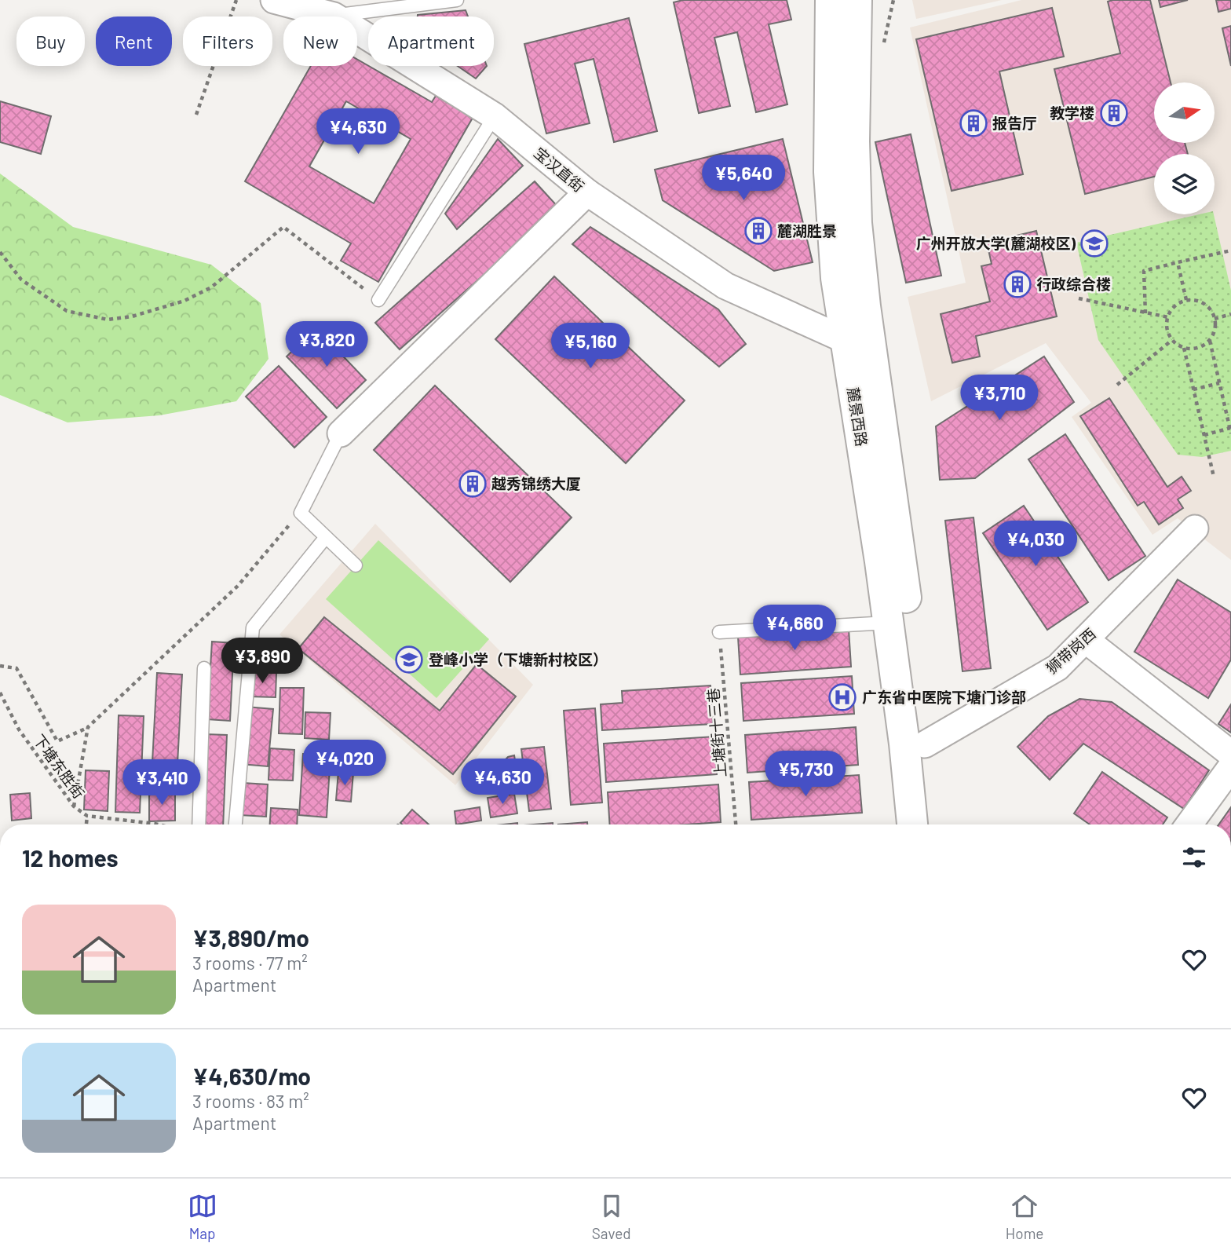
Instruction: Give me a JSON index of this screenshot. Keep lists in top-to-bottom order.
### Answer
{
  "streets": {
    "street": ["宝汉直街", "麓景西路", "狮带岗西"],
    "path": ["上塘街十三巷", "下塘东胜街"]
  },
  "crossings": [
    ["宝汉直街", "麓景西路"],
    ["麓景西路", "狮带岗西"]
  ],
  "places": {
    "building": [
      "教学楼",
      "报告厅",
      "麓湖胜景",
      "行政综合楼",
      "越秀锦绣大厦"
    ],
    "school or university": ["广州开放大学(麓湖校区)", "登峰小学（下塘新村校区）"],
    "hospital": ["广东省中医院下塘门诊部"]
  },
  "north": "right",
  "page": {
    "chip": [
      "Buy",
      "Rent",
      "Filters",
      "New",
      "Apartment"
    ],
    "price": [
      "¥4,630",
      "¥5,640",
      "¥3,820",
      "¥5,160",
      "¥3,710",
      "¥4,030",
      "¥4,660",
      "¥3,890",
      "¥4,020",
      "¥5,730",
      "¥4,630",
      "¥3,410"
    ],
    "heading": "12 homes",
    "list": [
      {
        "name": "¥3,890/mo",
        "note": "3 rooms · 77 m² · Apartment"
      },
      {
        "name": "¥4,630/mo",
        "note": "3 rooms · 83 m² · Apartment"
      }
    ],
    "tabs": ["Map", "Saved", "Home"]
  }
}
